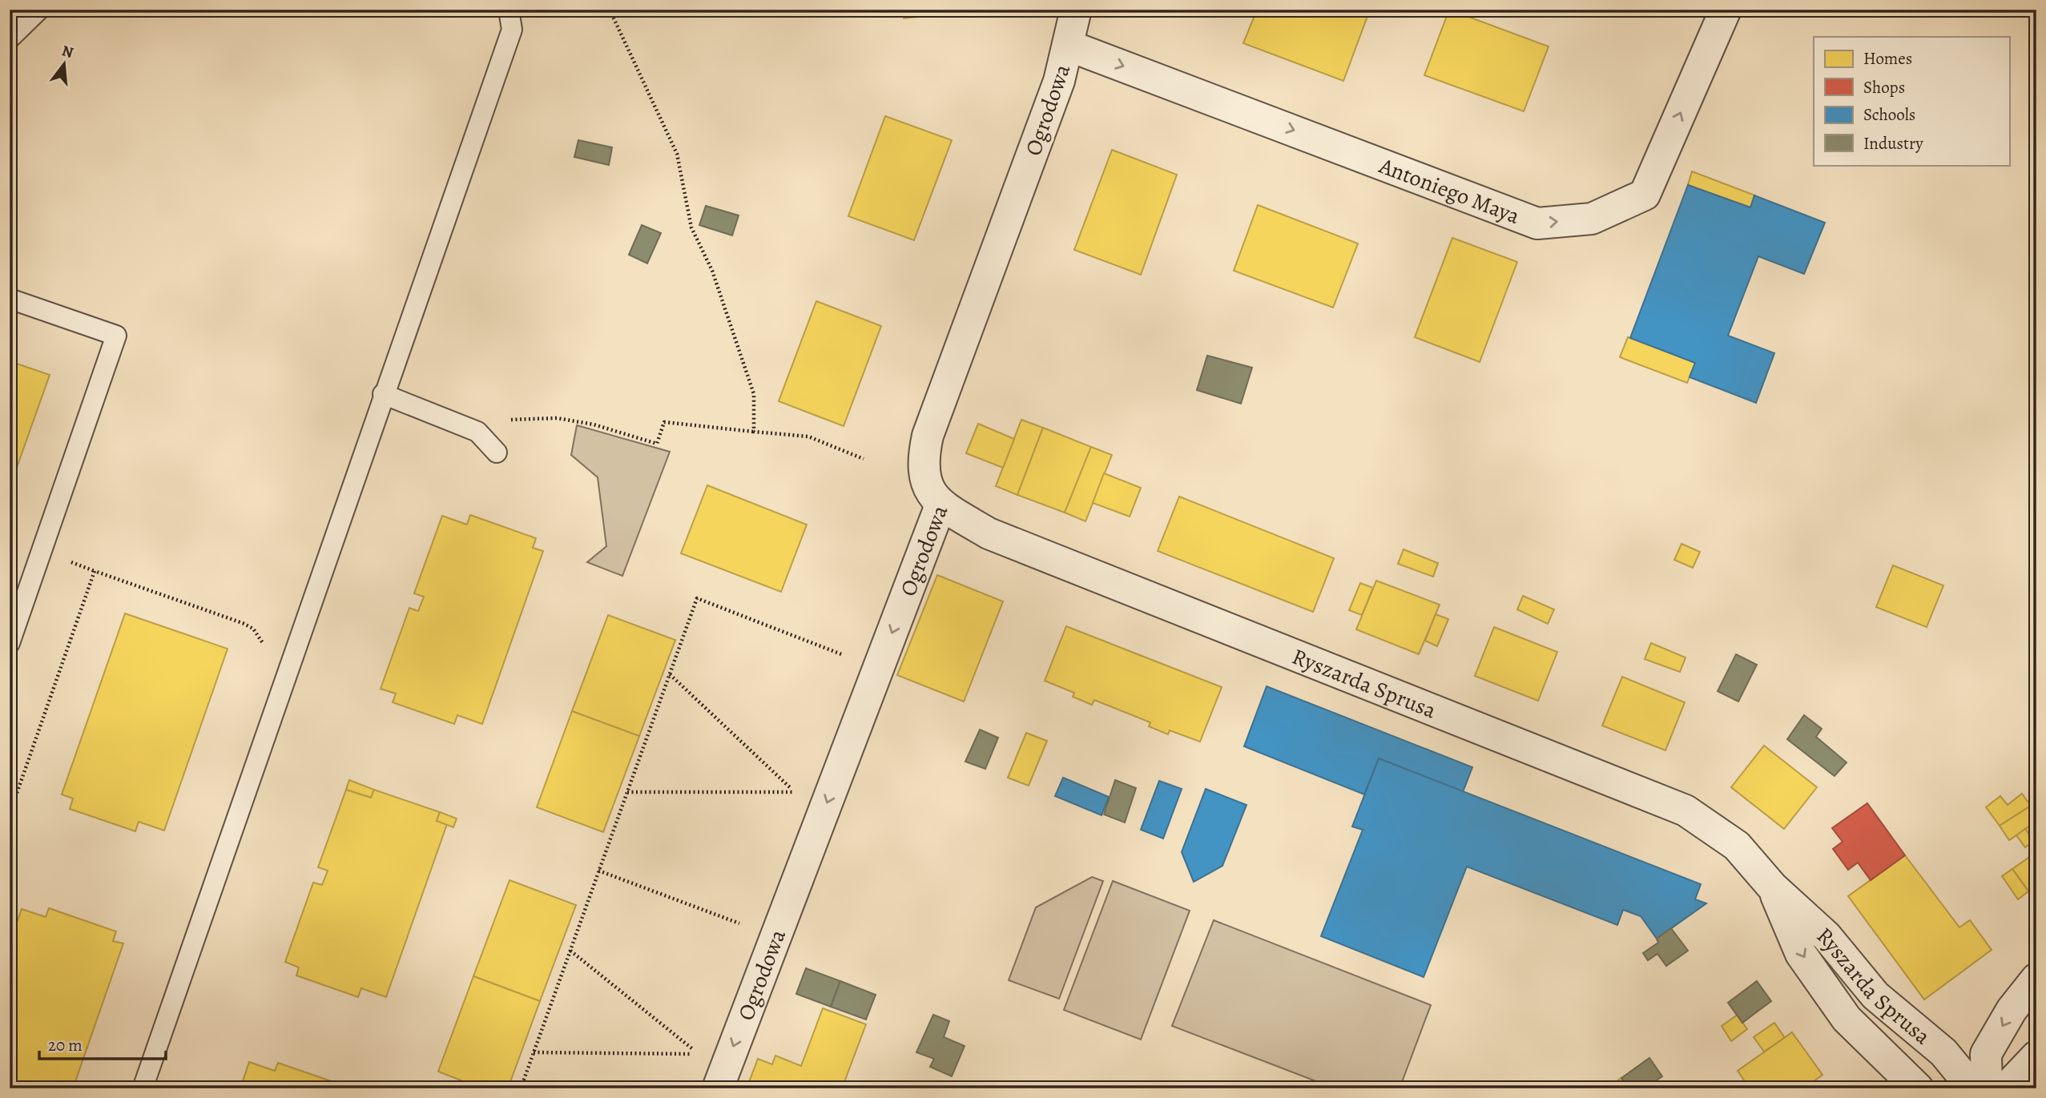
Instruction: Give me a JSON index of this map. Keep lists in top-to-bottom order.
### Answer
{
  "streets": {
    "street": ["Ogrodowa", "Antoniego Maya", "Ryszarda Sprusa"]
  },
  "crossings": [
    ["Ogrodowa", "Antoniego Maya"],
    ["Ogrodowa", "Ryszarda Sprusa"]
  ],
  "one_way": ["Ogrodowa", "Antoniego Maya"],
  "legend": [
    "Homes",
    "Shops",
    "Schools",
    "Industry"
  ],
  "scale_bar": "20 m",
  "north": "top"
}
